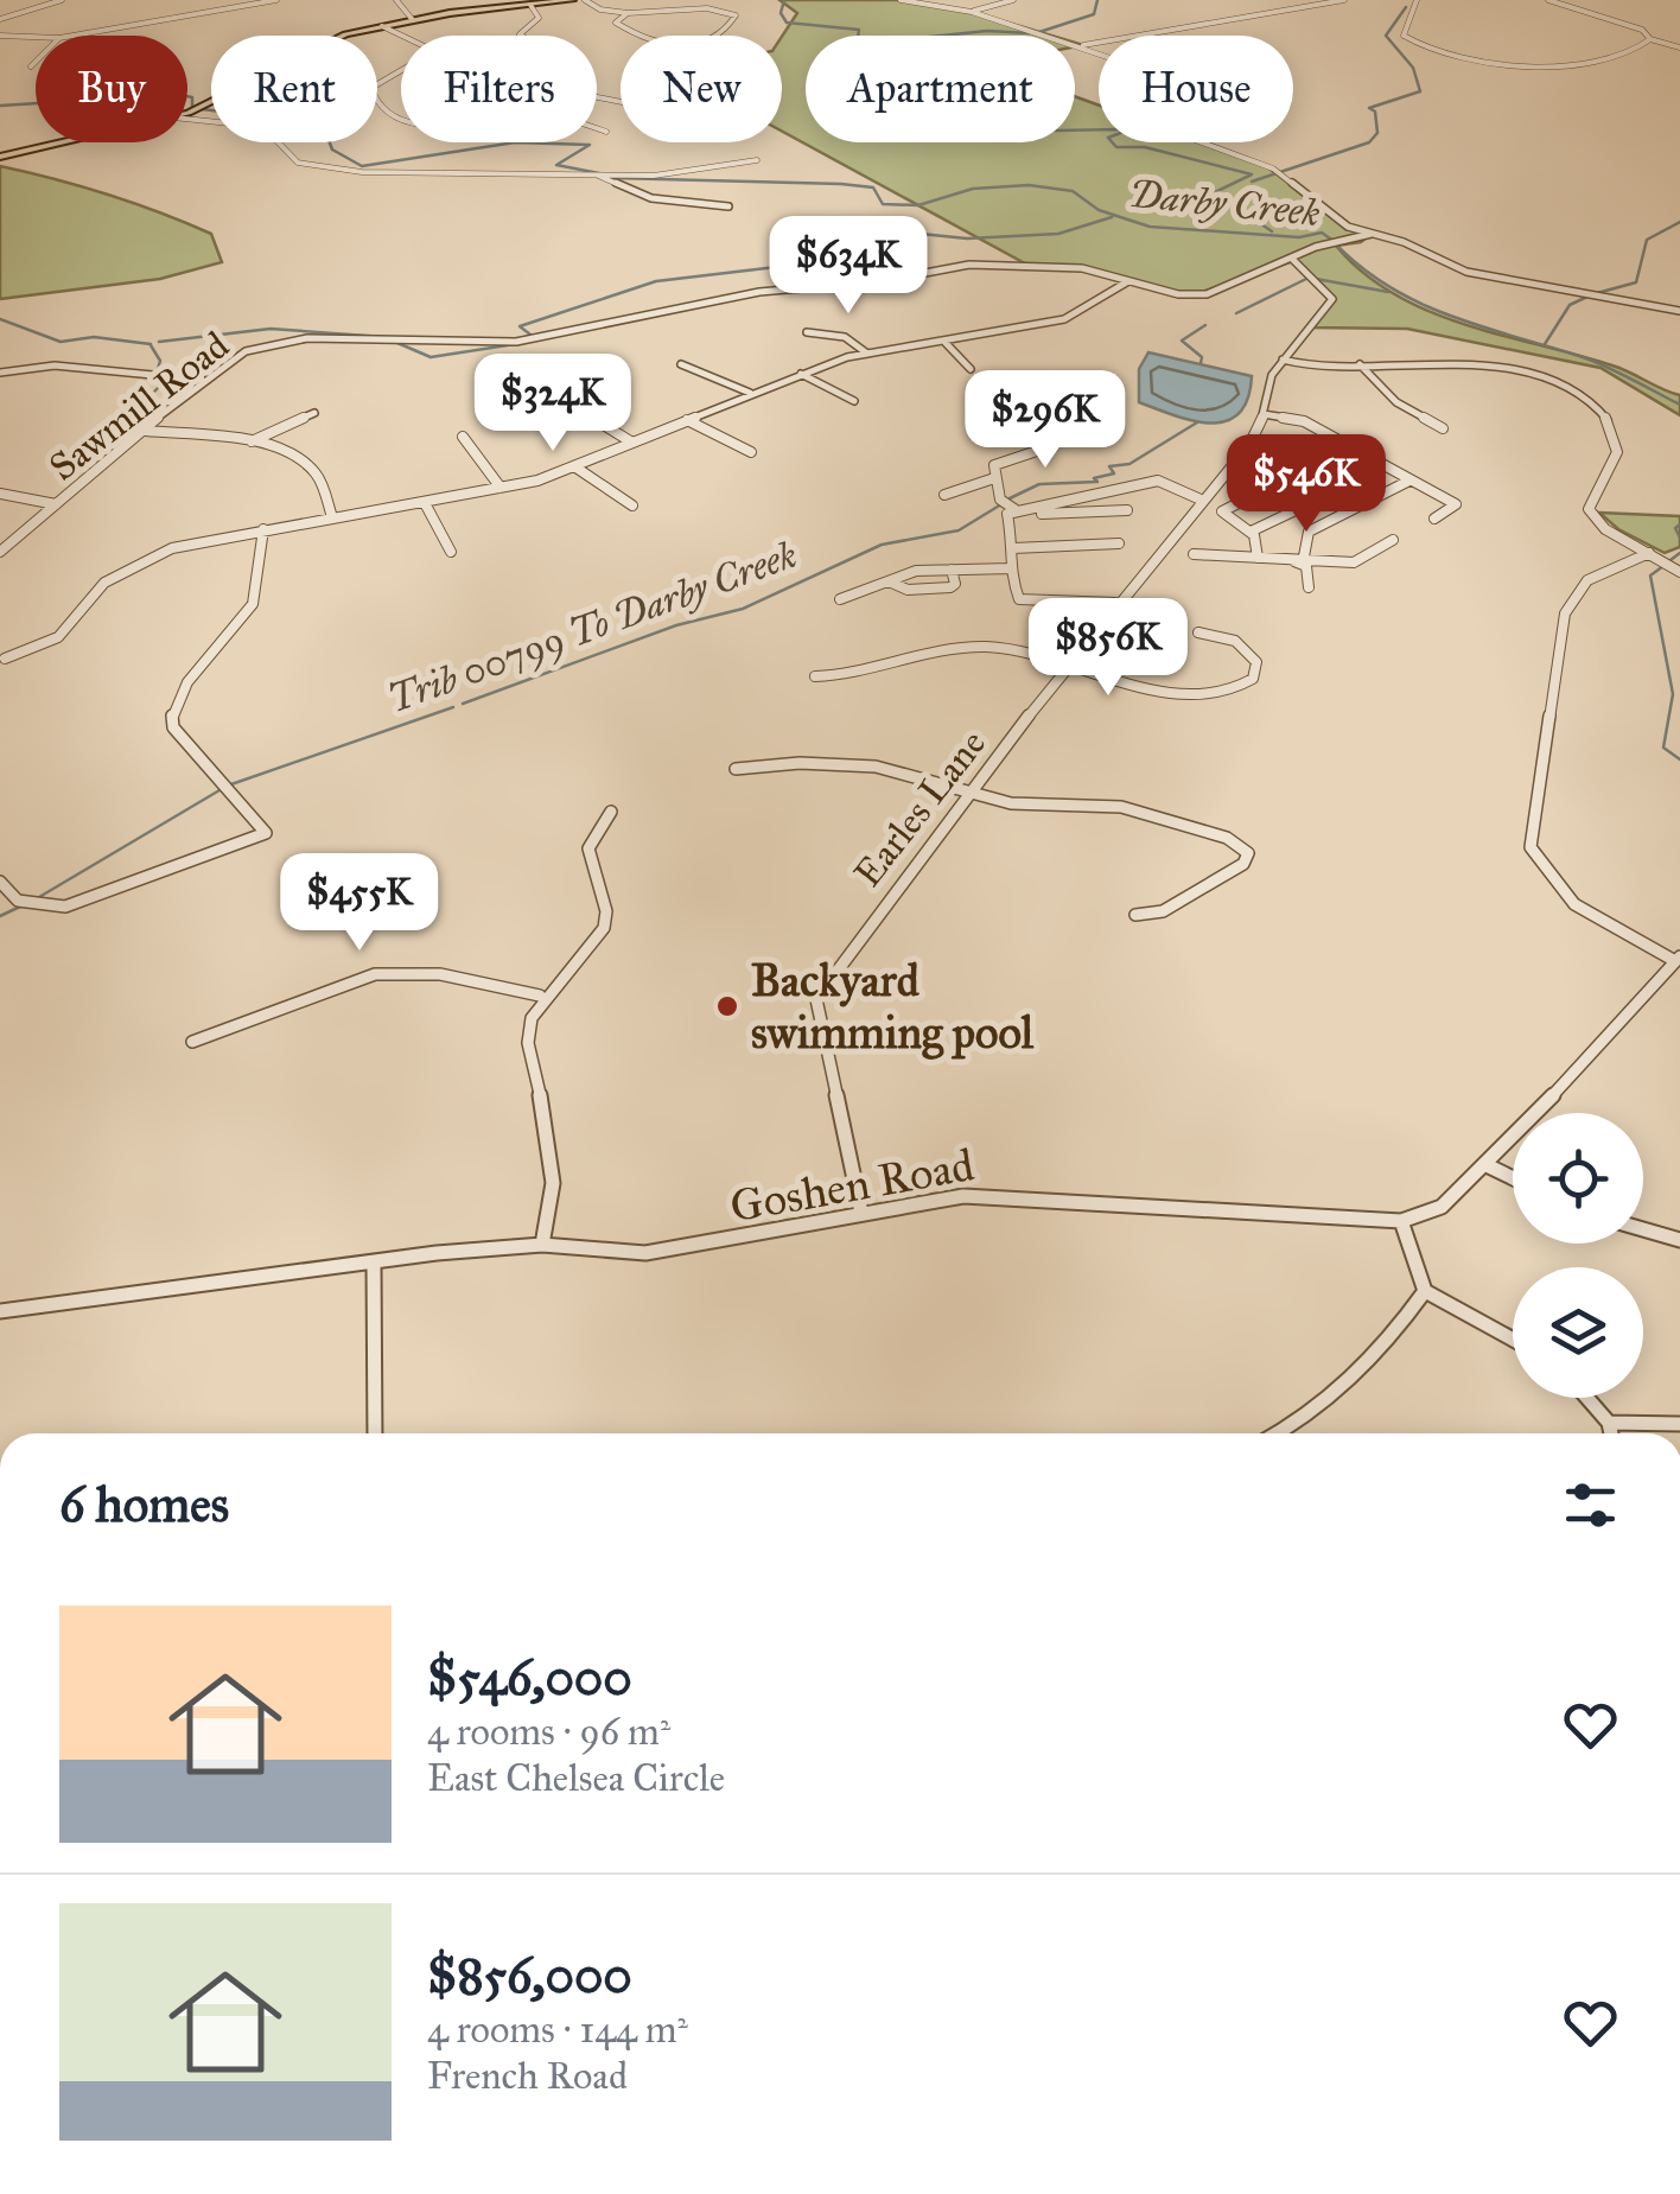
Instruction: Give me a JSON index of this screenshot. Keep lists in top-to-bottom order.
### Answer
{
  "streets": {
    "street": ["Sawmill Road", "Earles Lane", "Goshen Road"]
  },
  "crossings": [
    ["Sawmill Road", "Earles Lane"],
    ["Earles Lane", "Goshen Road"]
  ],
  "water": ["Darby Creek", "Trib 00799 To Darby Creek"],
  "places": ["Backyard swimming pool"],
  "page": {
    "chip": [
      "Buy",
      "Rent",
      "Filters",
      "New",
      "Apartment",
      "House"
    ],
    "price": [
      "$634K",
      "$324K",
      "$296K",
      "$546K",
      "$856K",
      "$455K"
    ],
    "heading": "6 homes",
    "list": [
      {
        "name": "$546,000",
        "note": "4 rooms · 96 m² · East Chelsea Circle"
      },
      {
        "name": "$856,000",
        "note": "4 rooms · 144 m² · French Road"
      }
    ]
  }
}
